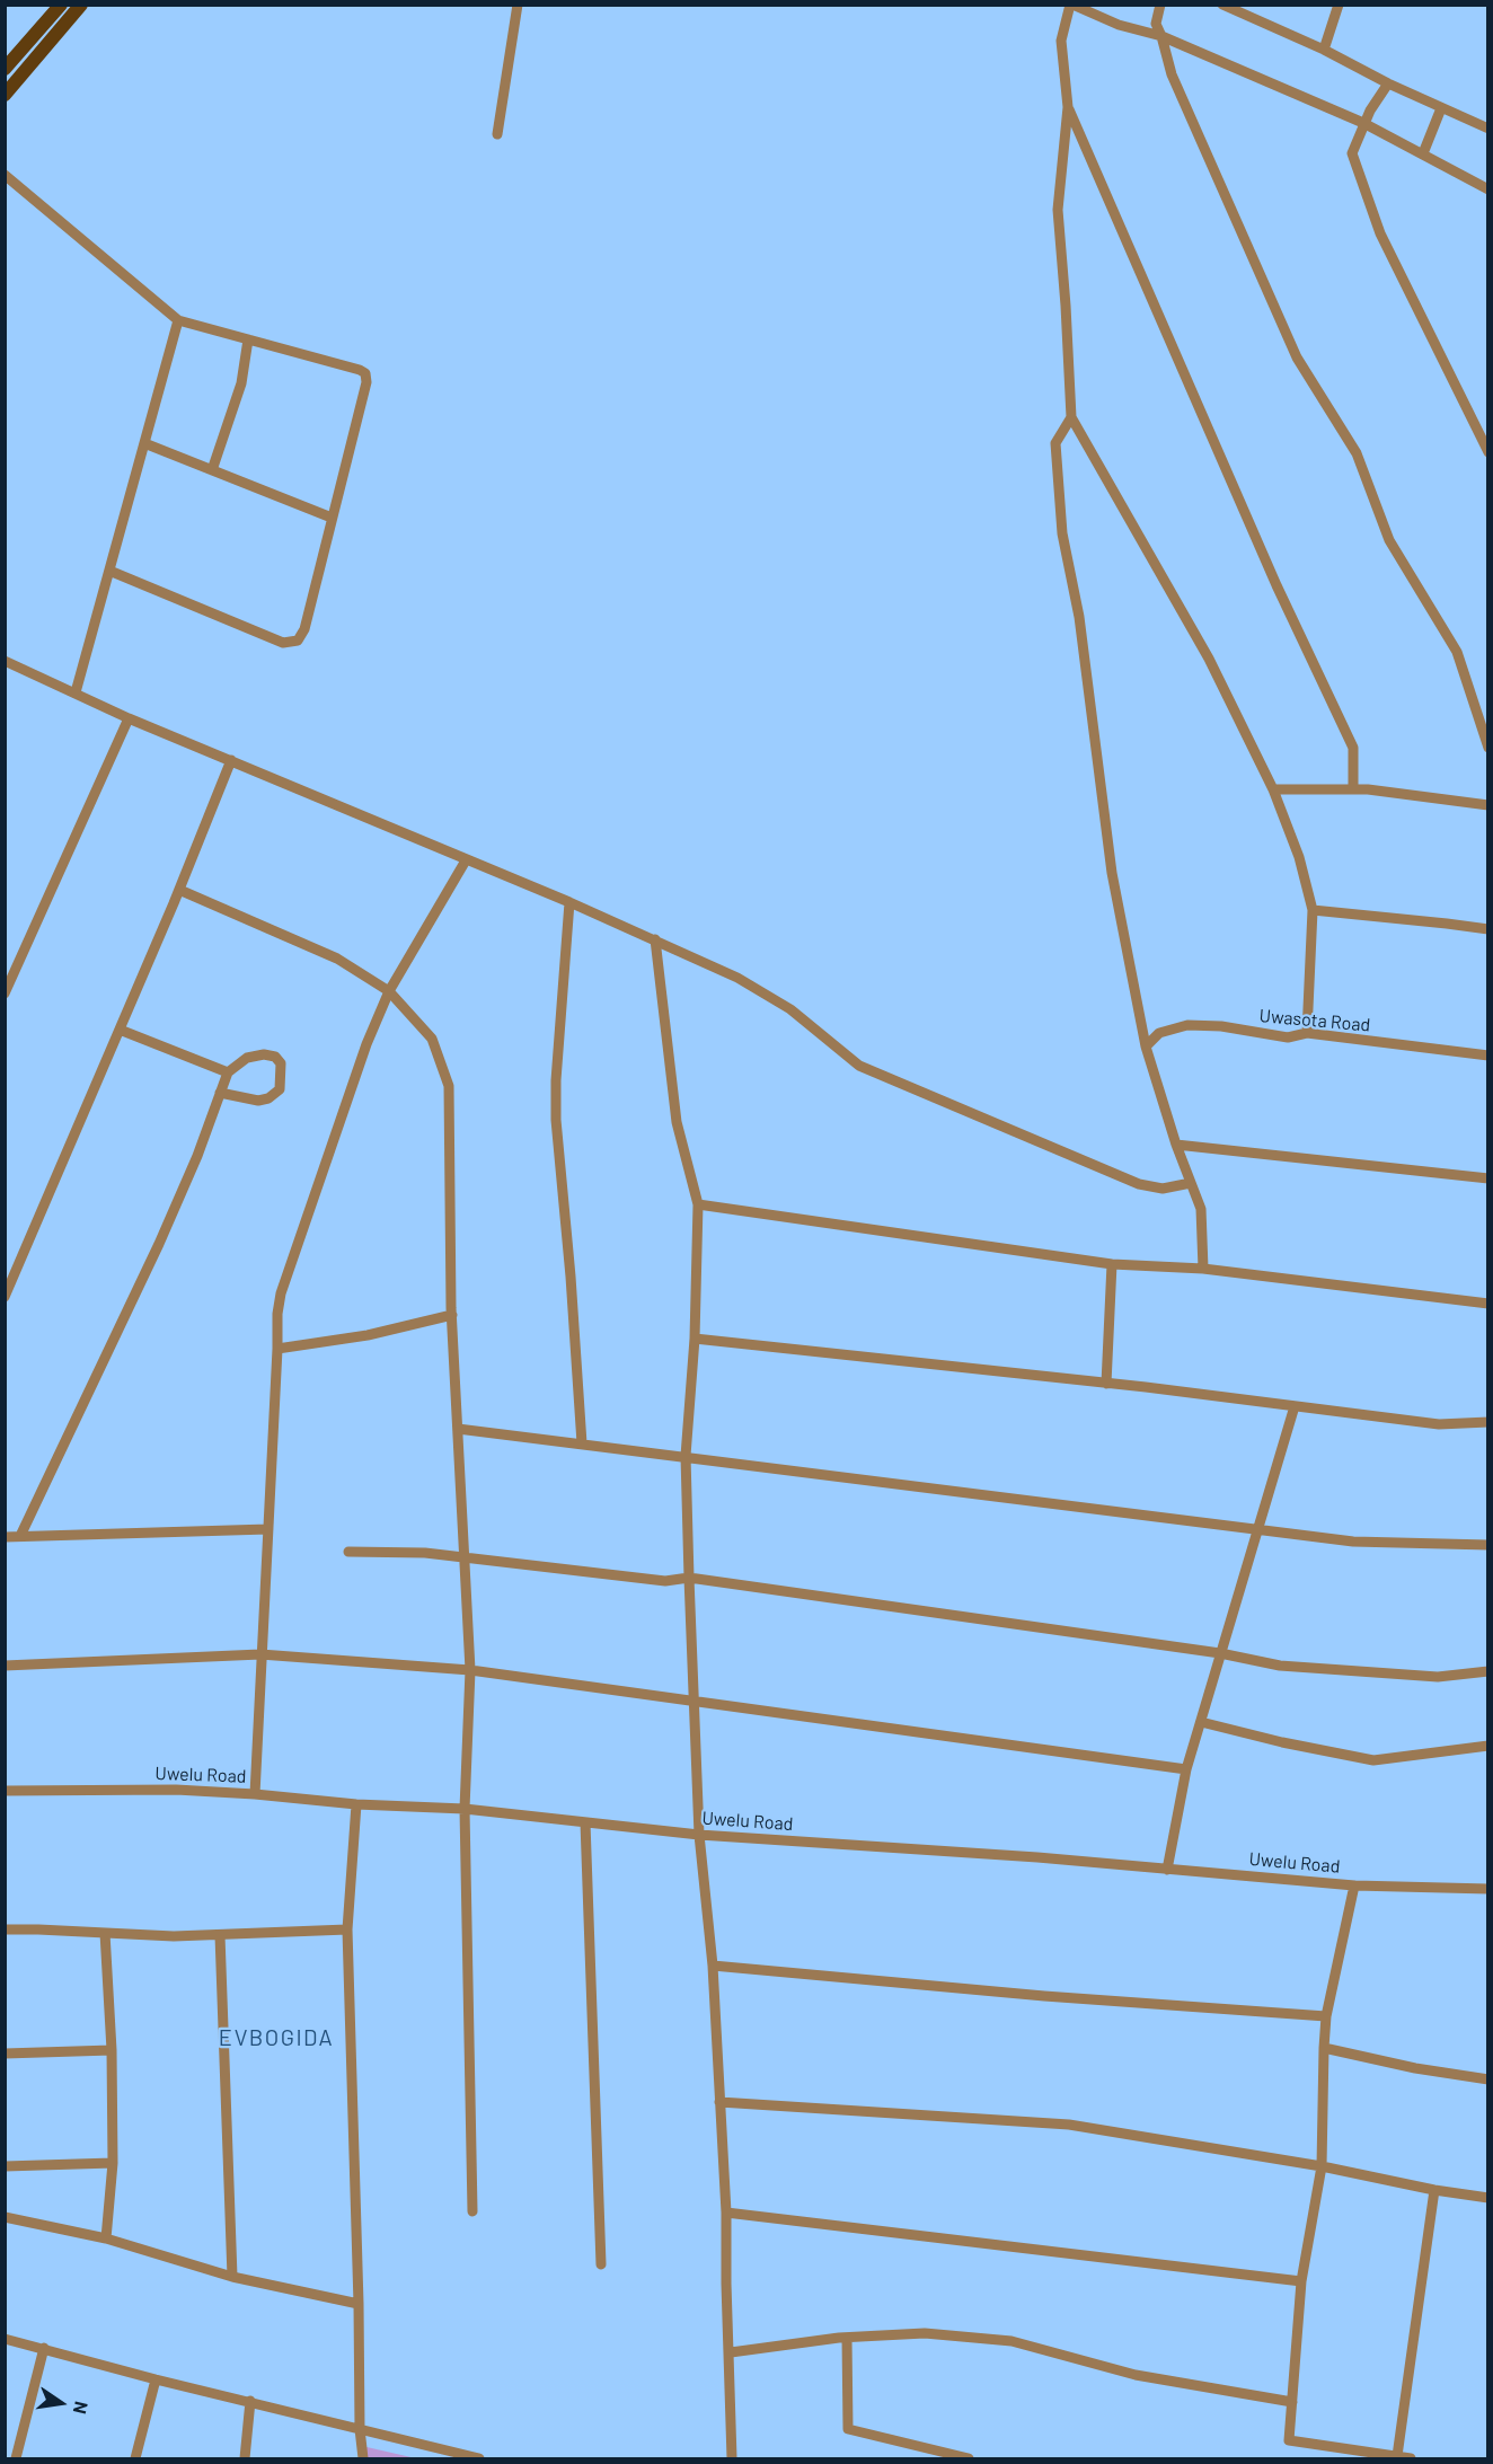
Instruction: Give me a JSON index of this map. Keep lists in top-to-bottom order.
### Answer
{
  "streets": {
    "street": ["Uwasota Road", "Uwelu Road"]
  },
  "districts": ["EVBOGIDA"],
  "north": "right"
}
